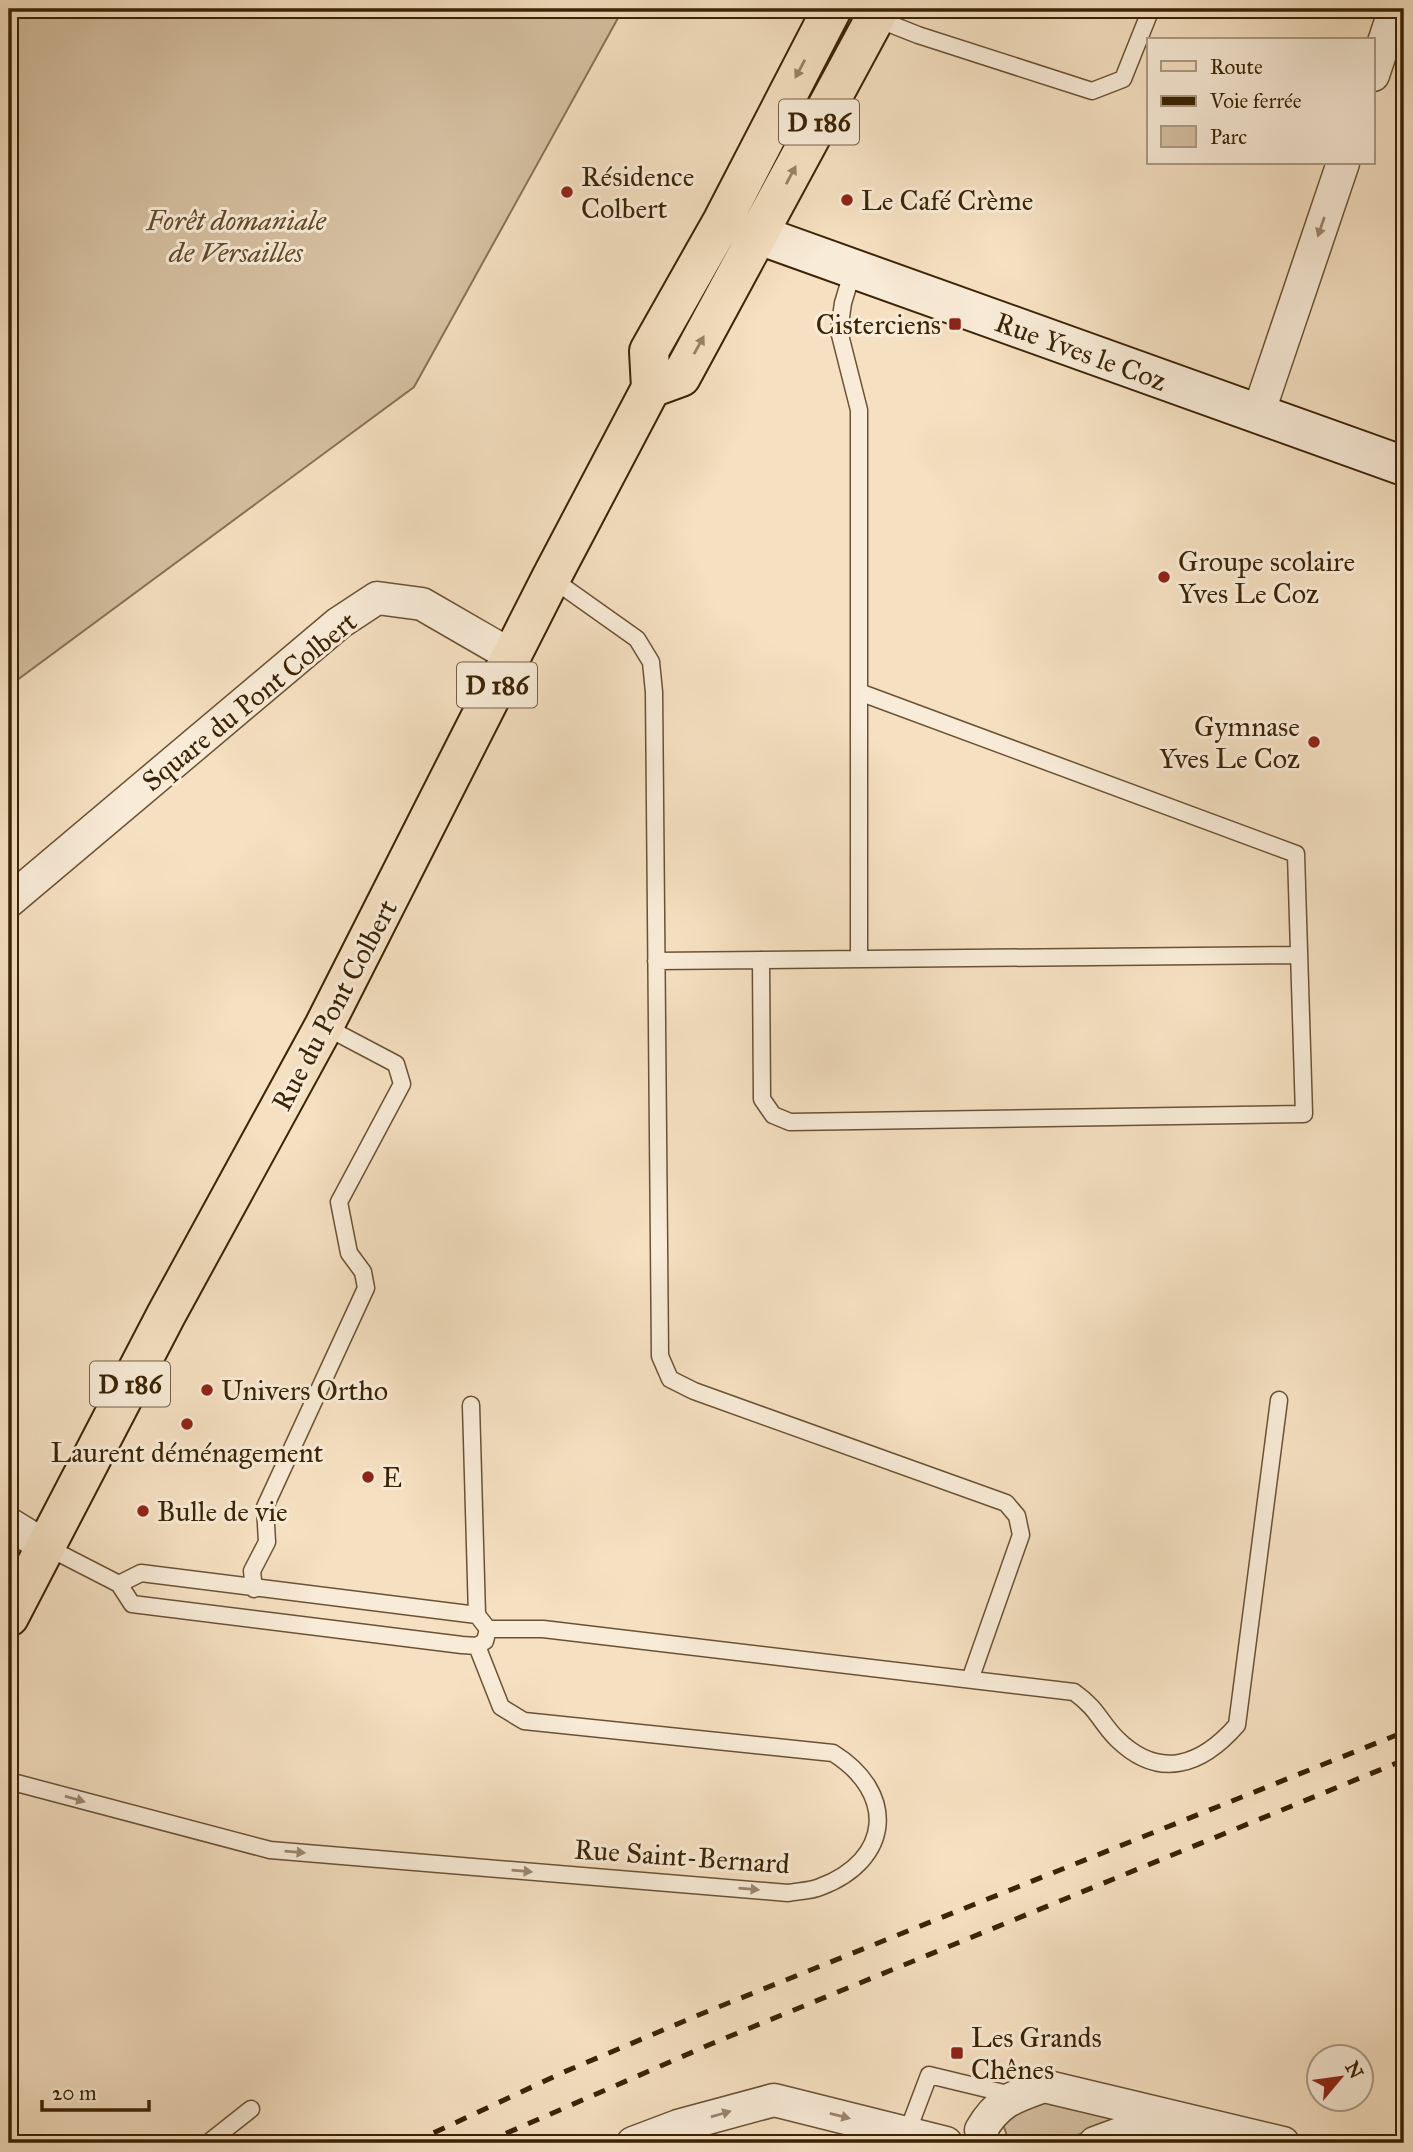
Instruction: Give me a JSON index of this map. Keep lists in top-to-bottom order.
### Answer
{
  "streets": {
    "main road": ["D 186", "Rue Yves le Coz", "Rue du Pont Colbert"],
    "street": ["Square du Pont Colbert"],
    "lane": ["Rue Saint-Bernard"]
  },
  "crossings": [
    ["D 186", "Rue Yves le Coz"],
    ["D 186", "Rue du Pont Colbert"],
    ["Square du Pont Colbert", "Rue du Pont Colbert"]
  ],
  "parks": ["Forêt domaniale de Versailles"],
  "places": {
    "other": [
      "Résidence Colbert",
      "Le Café Crème",
      "Groupe scolaire Yves Le Coz",
      "Gymnase Yves Le Coz",
      "Univers Ortho",
      "Laurent déménagement",
      "E",
      "Bulle de vie"
    ],
    "transit": ["Cisterciens", "Les Grands Chênes"]
  },
  "legend": ["Route", "Voie ferrée", "Parc"],
  "scale_bar": "20 m",
  "north": "top right"
}
